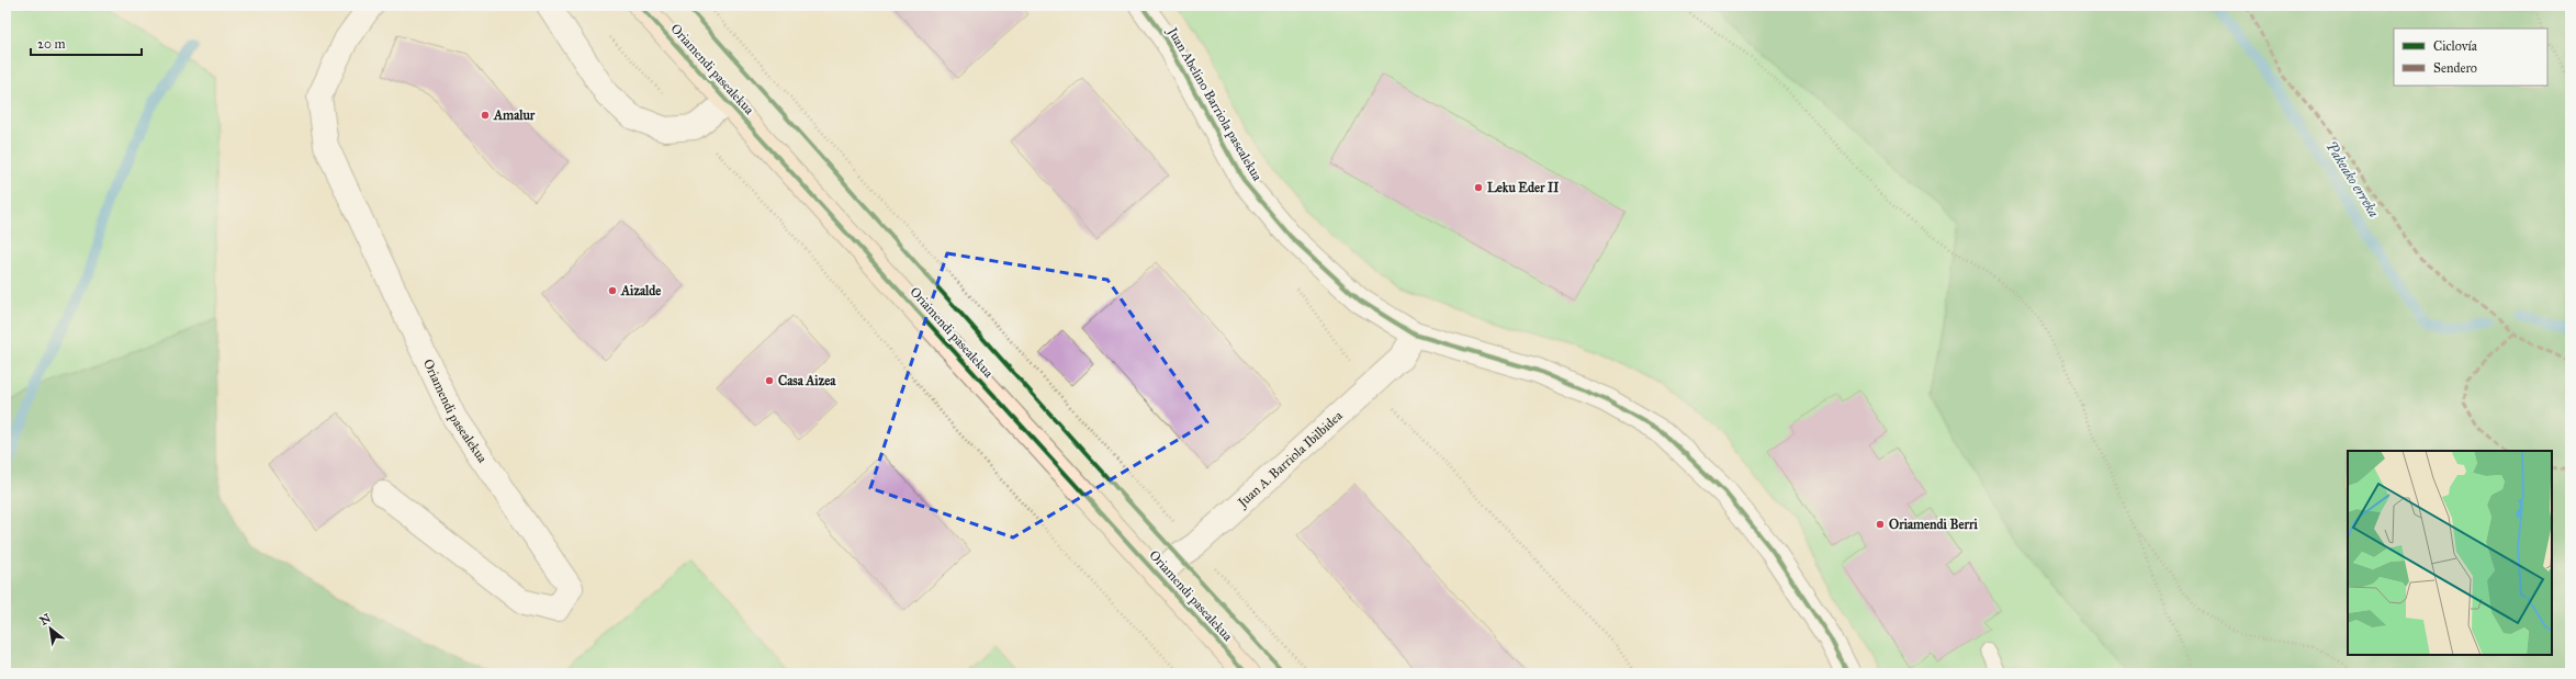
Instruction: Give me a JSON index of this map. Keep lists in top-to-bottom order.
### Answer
{
  "streets": {
    "street": ["Oriamendi pasealekua", "Juan Abelino Barriola pasealekua", "Juan A. Barriola Ibilbidea"]
  },
  "crossings": [
    ["Oriamendi pasealekua", "Juan A. Barriola Ibilbidea"],
    ["Juan Abelino Barriola pasealekua", "Juan A. Barriola Ibilbidea"]
  ],
  "water": ["Pakeako erreka"],
  "places": [
    "Amalur",
    "Leku Eder II",
    "Aizalde",
    "Casa Aizea",
    "Oriamendi Berri"
  ],
  "legend": ["Ciclovía", "Sendero"],
  "scale_bar": "20 m",
  "north": "top left"
}
